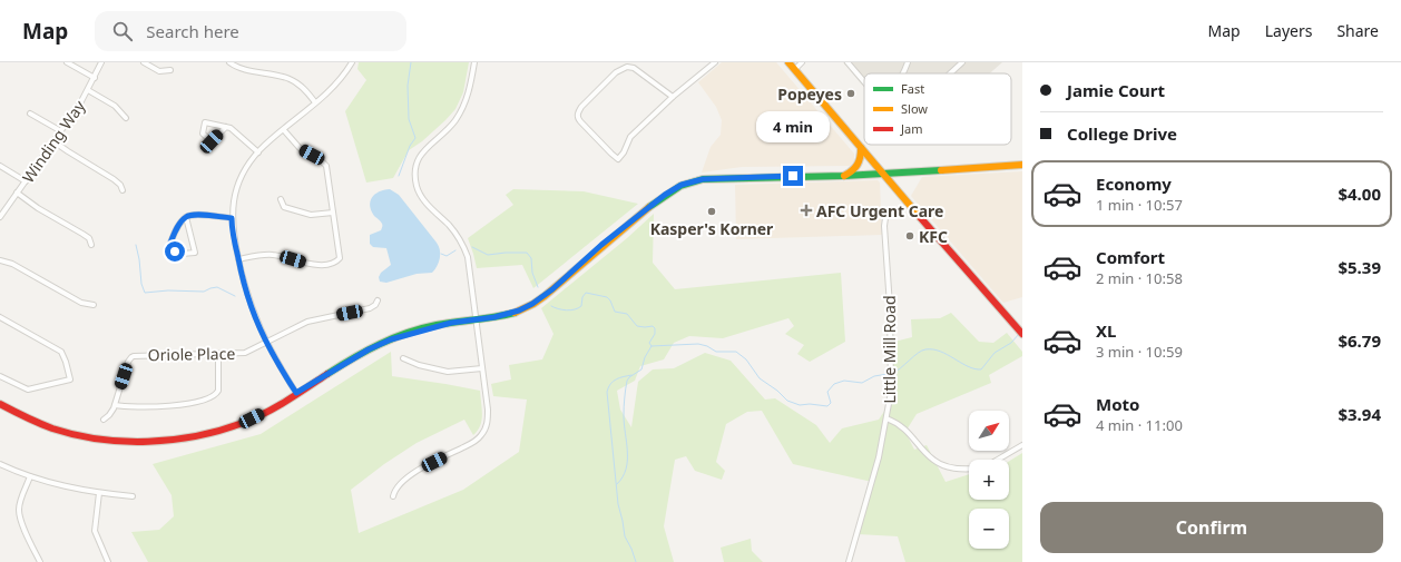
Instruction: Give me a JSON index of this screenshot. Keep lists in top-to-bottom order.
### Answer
{
  "streets": {
    "street": ["Winding Way", "Little Mill Road", "Oriole Place"]
  },
  "places": {
    "other": ["Popeyes", "Kasper's Korner", "KFC"],
    "health": ["AFC Urgent Care"]
  },
  "legend": ["Fast", "Slow", "Jam"],
  "north": "top right",
  "page": {
    "header": "Map",
    "search": "Search here",
    "nav": ["Map", "Layers", "Share"],
    "banner": ["Jamie Court", "College Drive"],
    "bubble": "4 min",
    "list": [
      {
        "name": "Economy",
        "note": "1 min · 10:57",
        "value": "$4.00"
      },
      {
        "name": "Comfort",
        "note": "2 min · 10:58",
        "value": "$5.39"
      },
      {
        "name": "XL",
        "note": "3 min · 10:59",
        "value": "$6.79"
      },
      {
        "name": "Moto",
        "note": "4 min · 11:00",
        "value": "$3.94"
      }
    ],
    "map_buttons": ["+", "−"],
    "buttons": "Confirm"
  }
}
